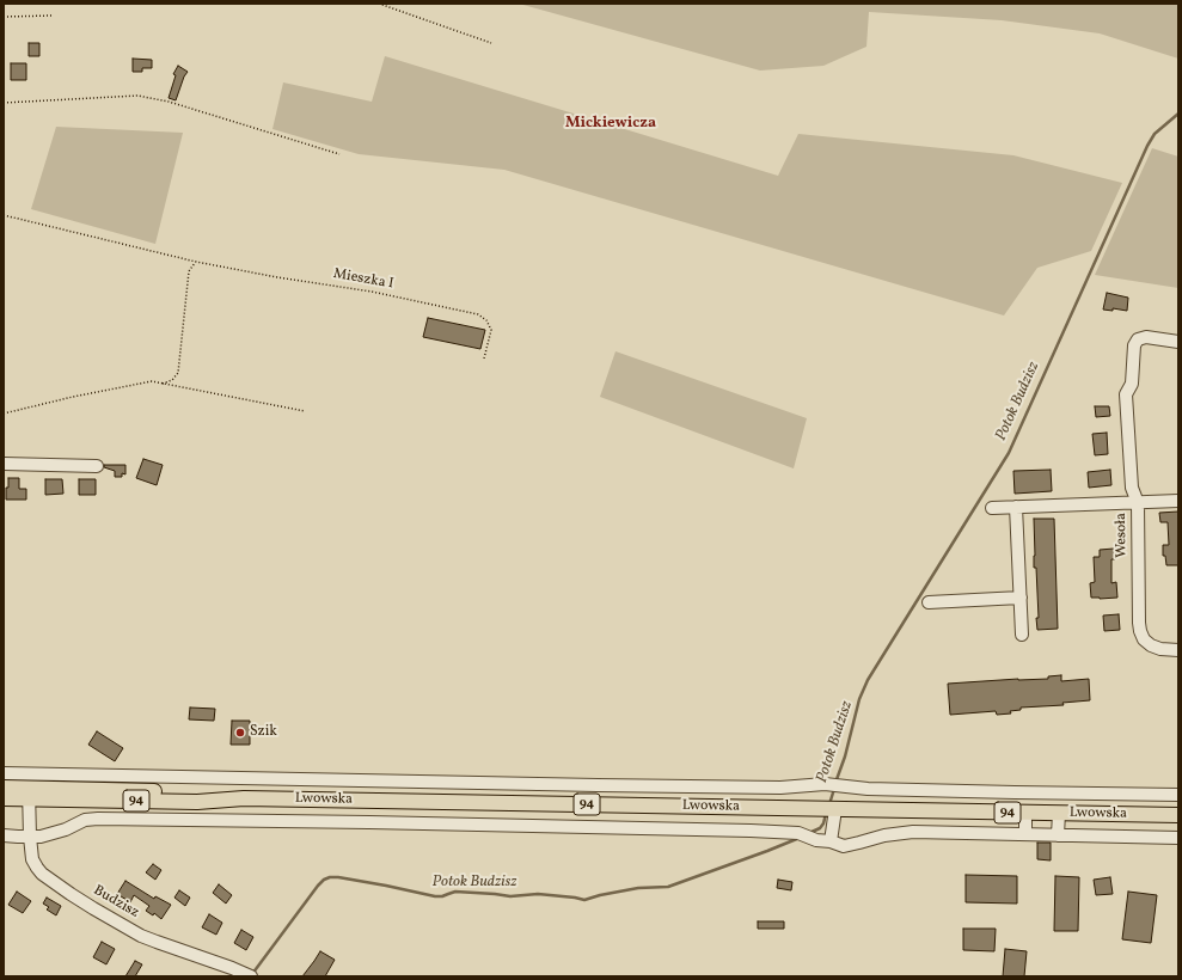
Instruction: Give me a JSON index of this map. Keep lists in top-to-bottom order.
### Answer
{
  "streets": {
    "main road": ["Lwowska", "94"],
    "street": ["Wesoła", "Budzisz"],
    "path": ["Mieszka I"]
  },
  "crossings": [
    ["Lwowska", "Budzisz"]
  ],
  "districts": ["Mickiewicza"],
  "water": ["Potok Budzisz"],
  "places": ["Szik"]
}
